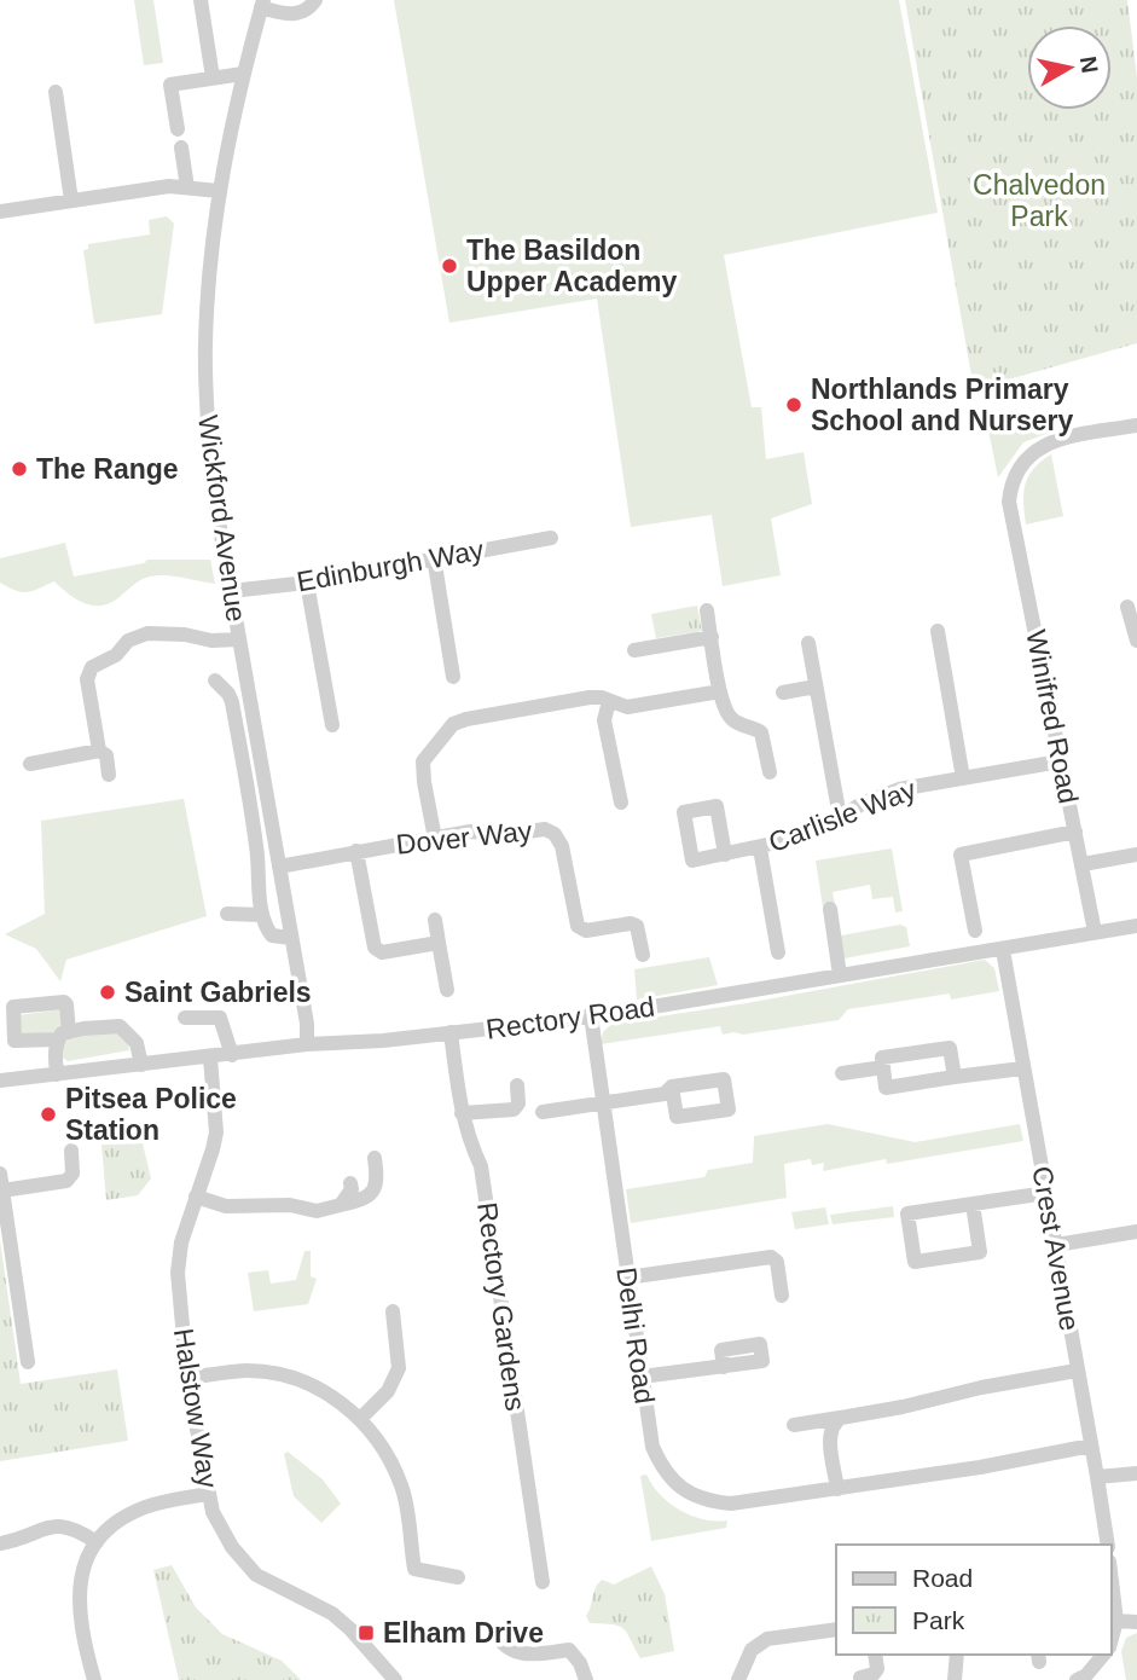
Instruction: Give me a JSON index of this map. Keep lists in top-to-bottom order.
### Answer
{
  "streets": {
    "street": [
      "Wickford Avenue",
      "Edinburgh Way",
      "Winifred Road",
      "Carlisle Way",
      "Dover Way",
      "Rectory Road",
      "Crest Avenue",
      "Rectory Gardens",
      "Delhi Road",
      "Halstow Way"
    ]
  },
  "crossings": [
    ["Wickford Avenue", "Edinburgh Way"],
    ["Wickford Avenue", "Dover Way"],
    ["Wickford Avenue", "Rectory Road"],
    ["Winifred Road", "Carlisle Way"],
    ["Winifred Road", "Rectory Road"],
    ["Rectory Road", "Crest Avenue"],
    ["Rectory Road", "Rectory Gardens"],
    ["Rectory Road", "Delhi Road"],
    ["Rectory Road", "Halstow Way"],
    ["Crest Avenue", "Delhi Road"]
  ],
  "parks": ["Chalvedon Park"],
  "places": {
    "other": [
      "The Basildon Upper Academy",
      "Northlands Primary School and Nursery",
      "The Range",
      "Saint Gabriels",
      "Pitsea Police Station"
    ],
    "transit": ["Elham Drive"]
  },
  "legend": ["Road", "Park"],
  "north": "right"
}
